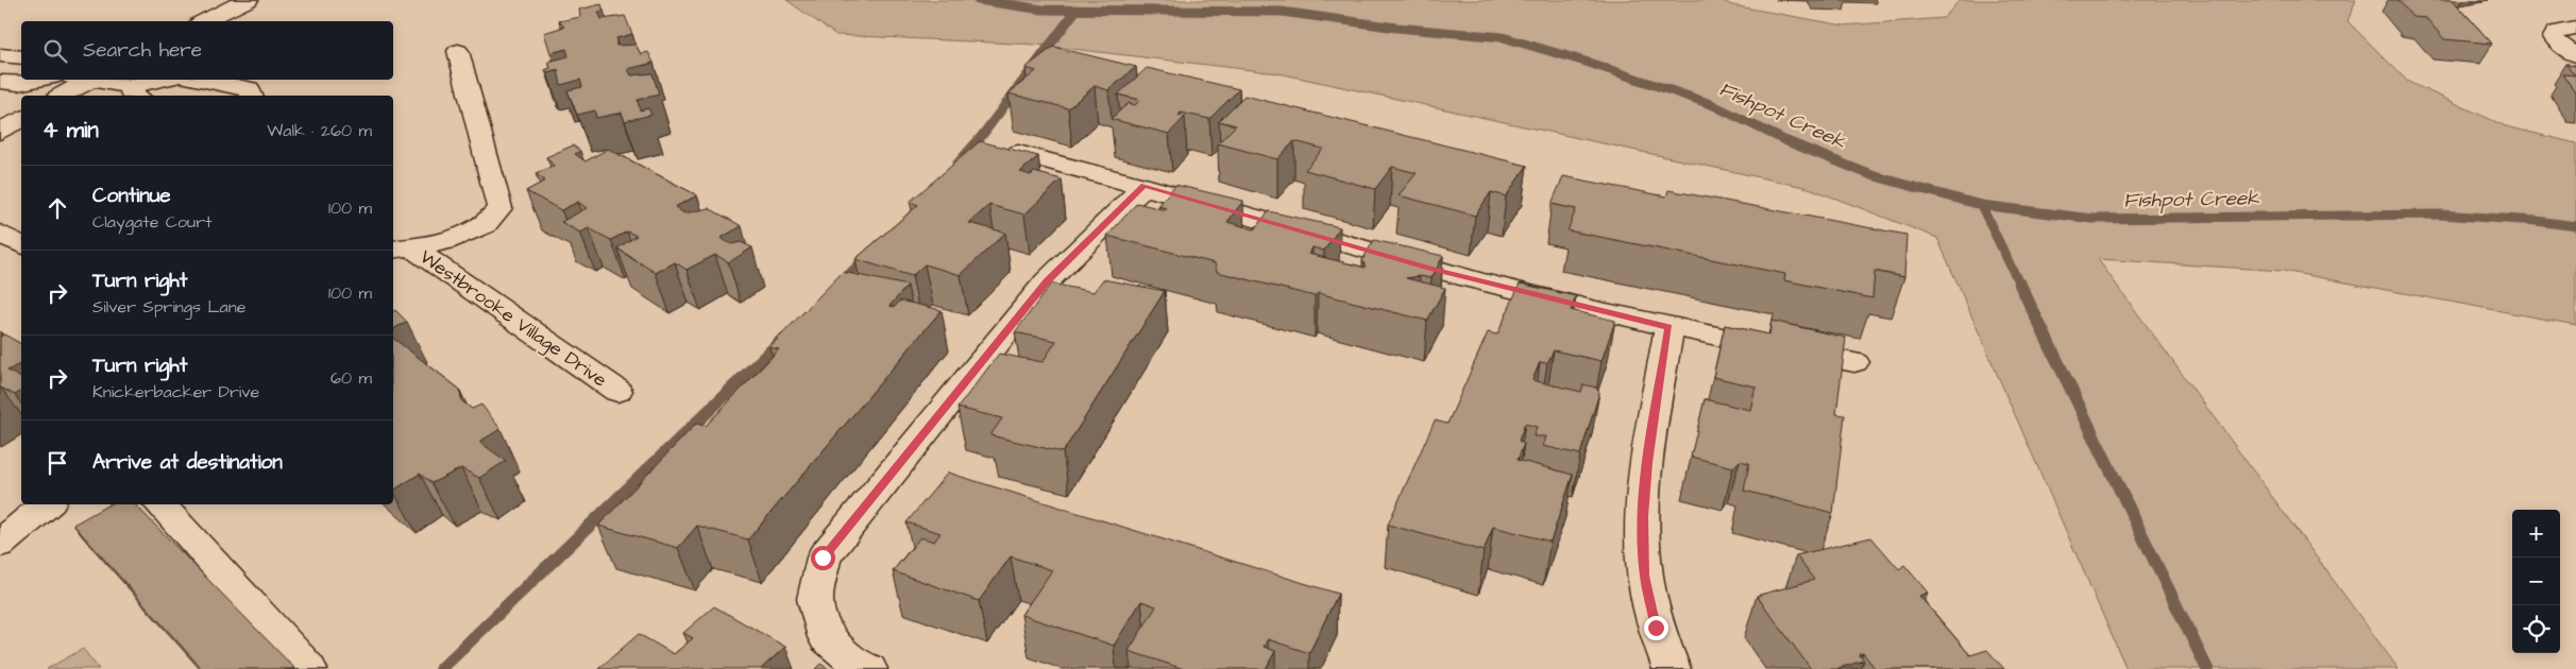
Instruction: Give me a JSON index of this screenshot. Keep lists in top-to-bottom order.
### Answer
{
  "streets": {
    "street": ["Westbrooke Village Drive"]
  },
  "water": ["Fishpot Creek"],
  "page": {
    "search": "Search here",
    "heading": ["4 min", "Walk · 260 m"],
    "list": [
      ["Continue", "Claygate Court", "100 m"],
      ["Turn right", "Silver Springs Lane", "100 m"],
      ["Turn right", "Knickerbacker Drive", "60 m"],
      "Arrive at destination"
    ],
    "map_buttons": ["+", "−"]
  }
}
